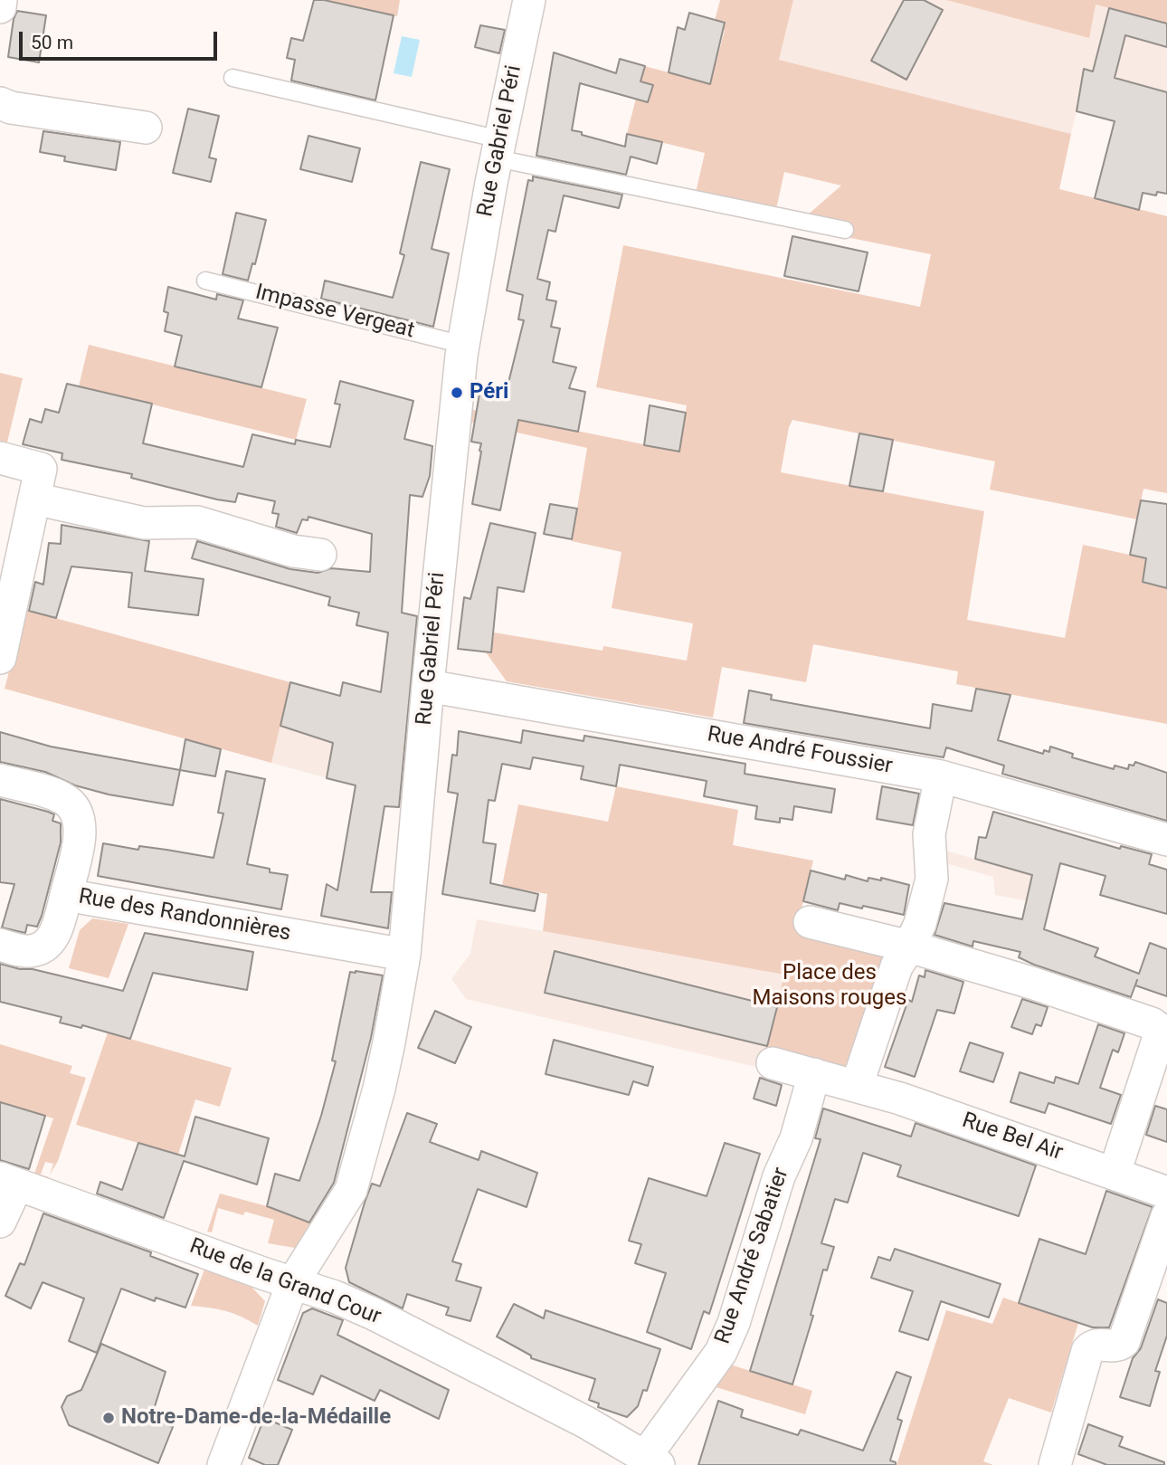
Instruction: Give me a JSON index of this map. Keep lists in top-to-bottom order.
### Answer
{
  "streets": {
    "street": [
      "Rue Gabriel Péri",
      "Rue André Foussier",
      "Rue des Randonnières",
      "Rue Bel Air",
      "Rue André Sabatier",
      "Rue de la Grand Cour"
    ],
    "lane": ["Impasse Vergeat"]
  },
  "crossings": [
    ["Rue Gabriel Péri", "Impasse Vergeat"],
    ["Rue Gabriel Péri", "Rue André Foussier"],
    ["Rue Gabriel Péri", "Rue des Randonnières"],
    ["Rue Gabriel Péri", "Rue de la Grand Cour"],
    ["Rue André Sabatier", "Rue de la Grand Cour"]
  ],
  "parks": ["Place des Maisons rouges"],
  "places": ["Péri", "Notre-Dame-de-la-Médaille"],
  "scale_bar": "50 m"
}
